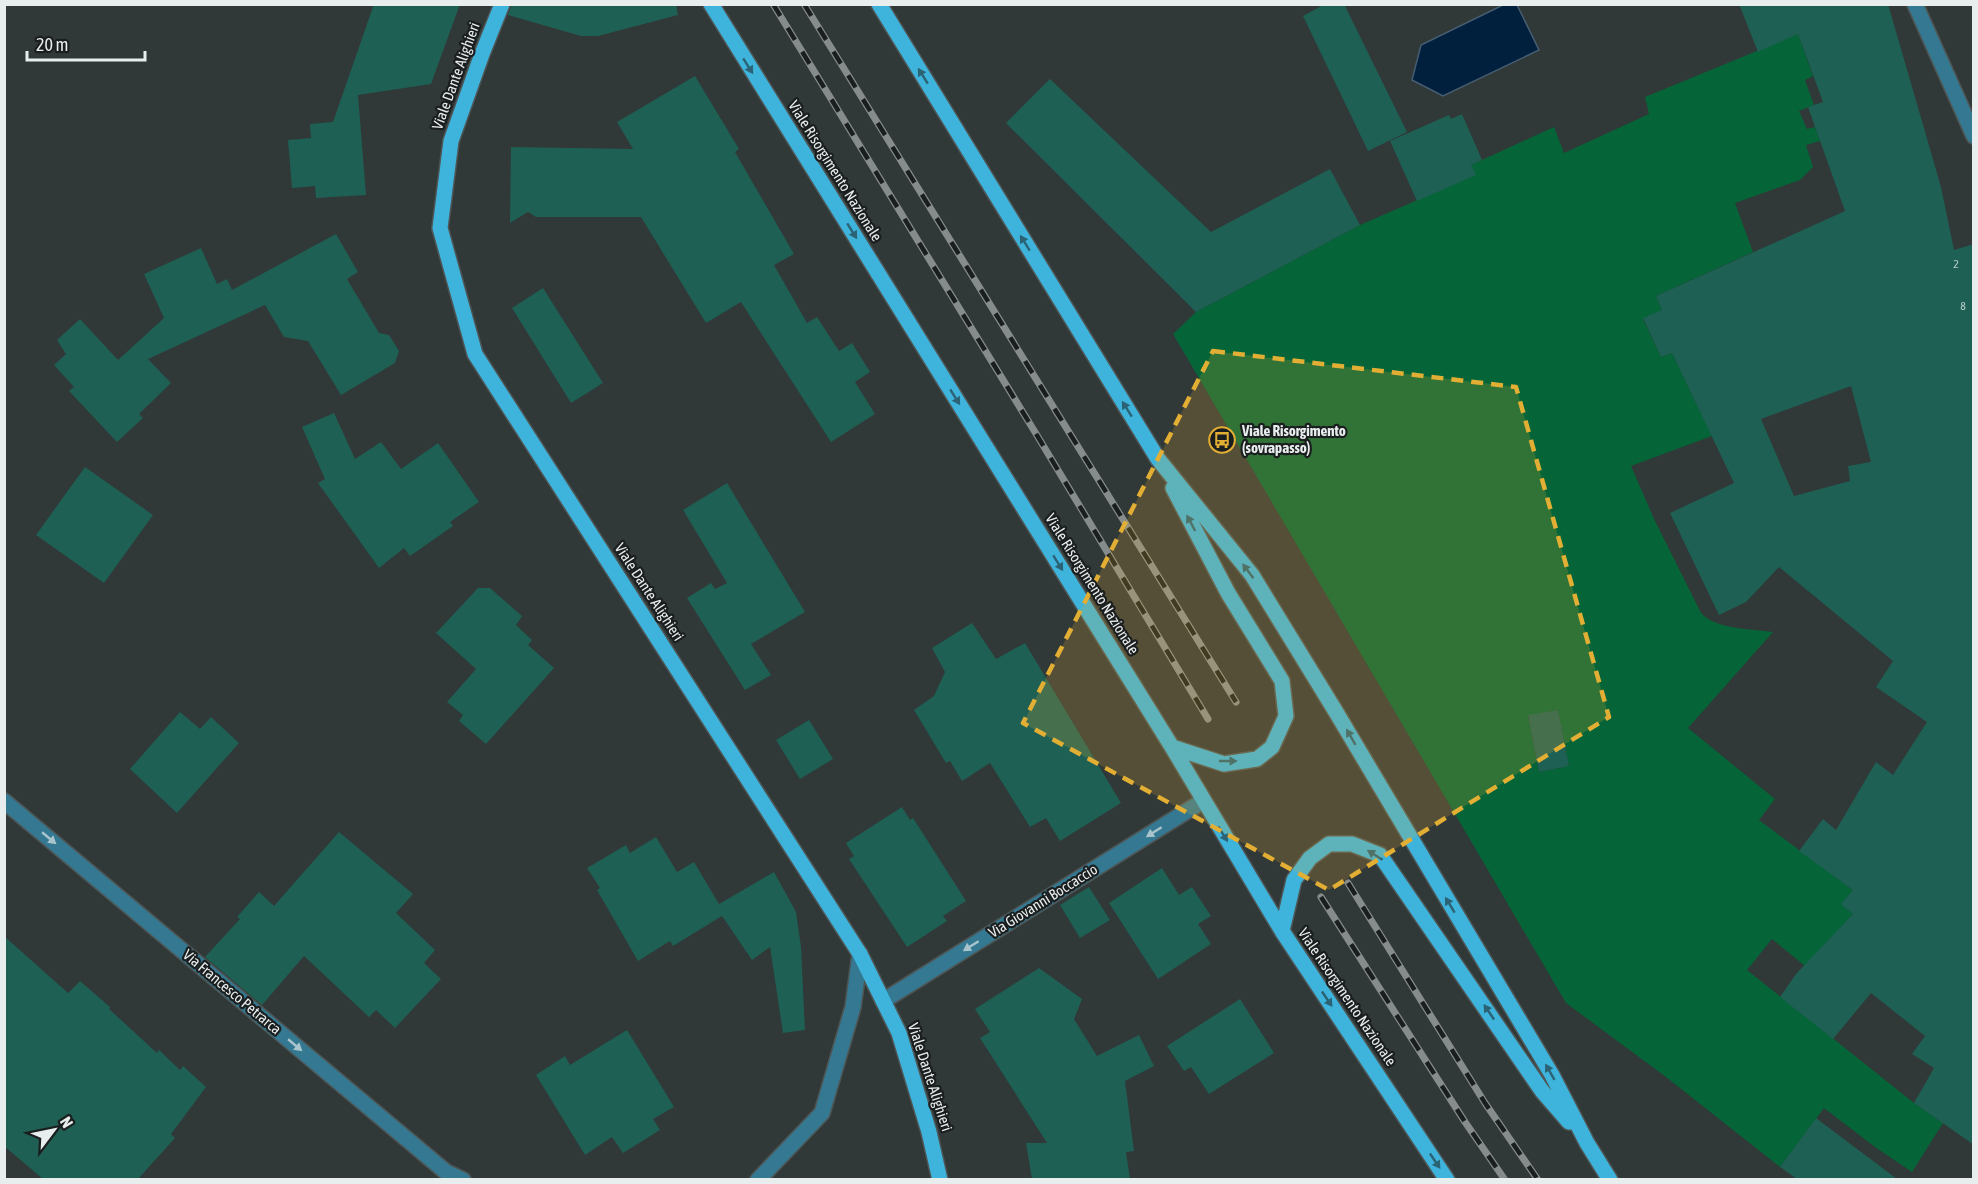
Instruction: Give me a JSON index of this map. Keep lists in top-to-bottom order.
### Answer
{
  "streets": {
    "main road": ["Viale Dante Alighieri", "Viale Risorgimento Nazionale"],
    "street": ["Via Giovanni Boccaccio", "Via Francesco Petrarca"]
  },
  "crossings": [
    ["Viale Dante Alighieri", "Via Giovanni Boccaccio"],
    ["Viale Risorgimento Nazionale", "Via Giovanni Boccaccio"]
  ],
  "one_way": ["Viale Risorgimento Nazionale", "Via Giovanni Boccaccio", "Via Francesco Petrarca"],
  "places": {
    "bus stop": ["Viale Risorgimento (sovrapasso)"]
  },
  "house_numbers": ["2", "8"],
  "scale_bar": "20 m",
  "north": "top right"
}
